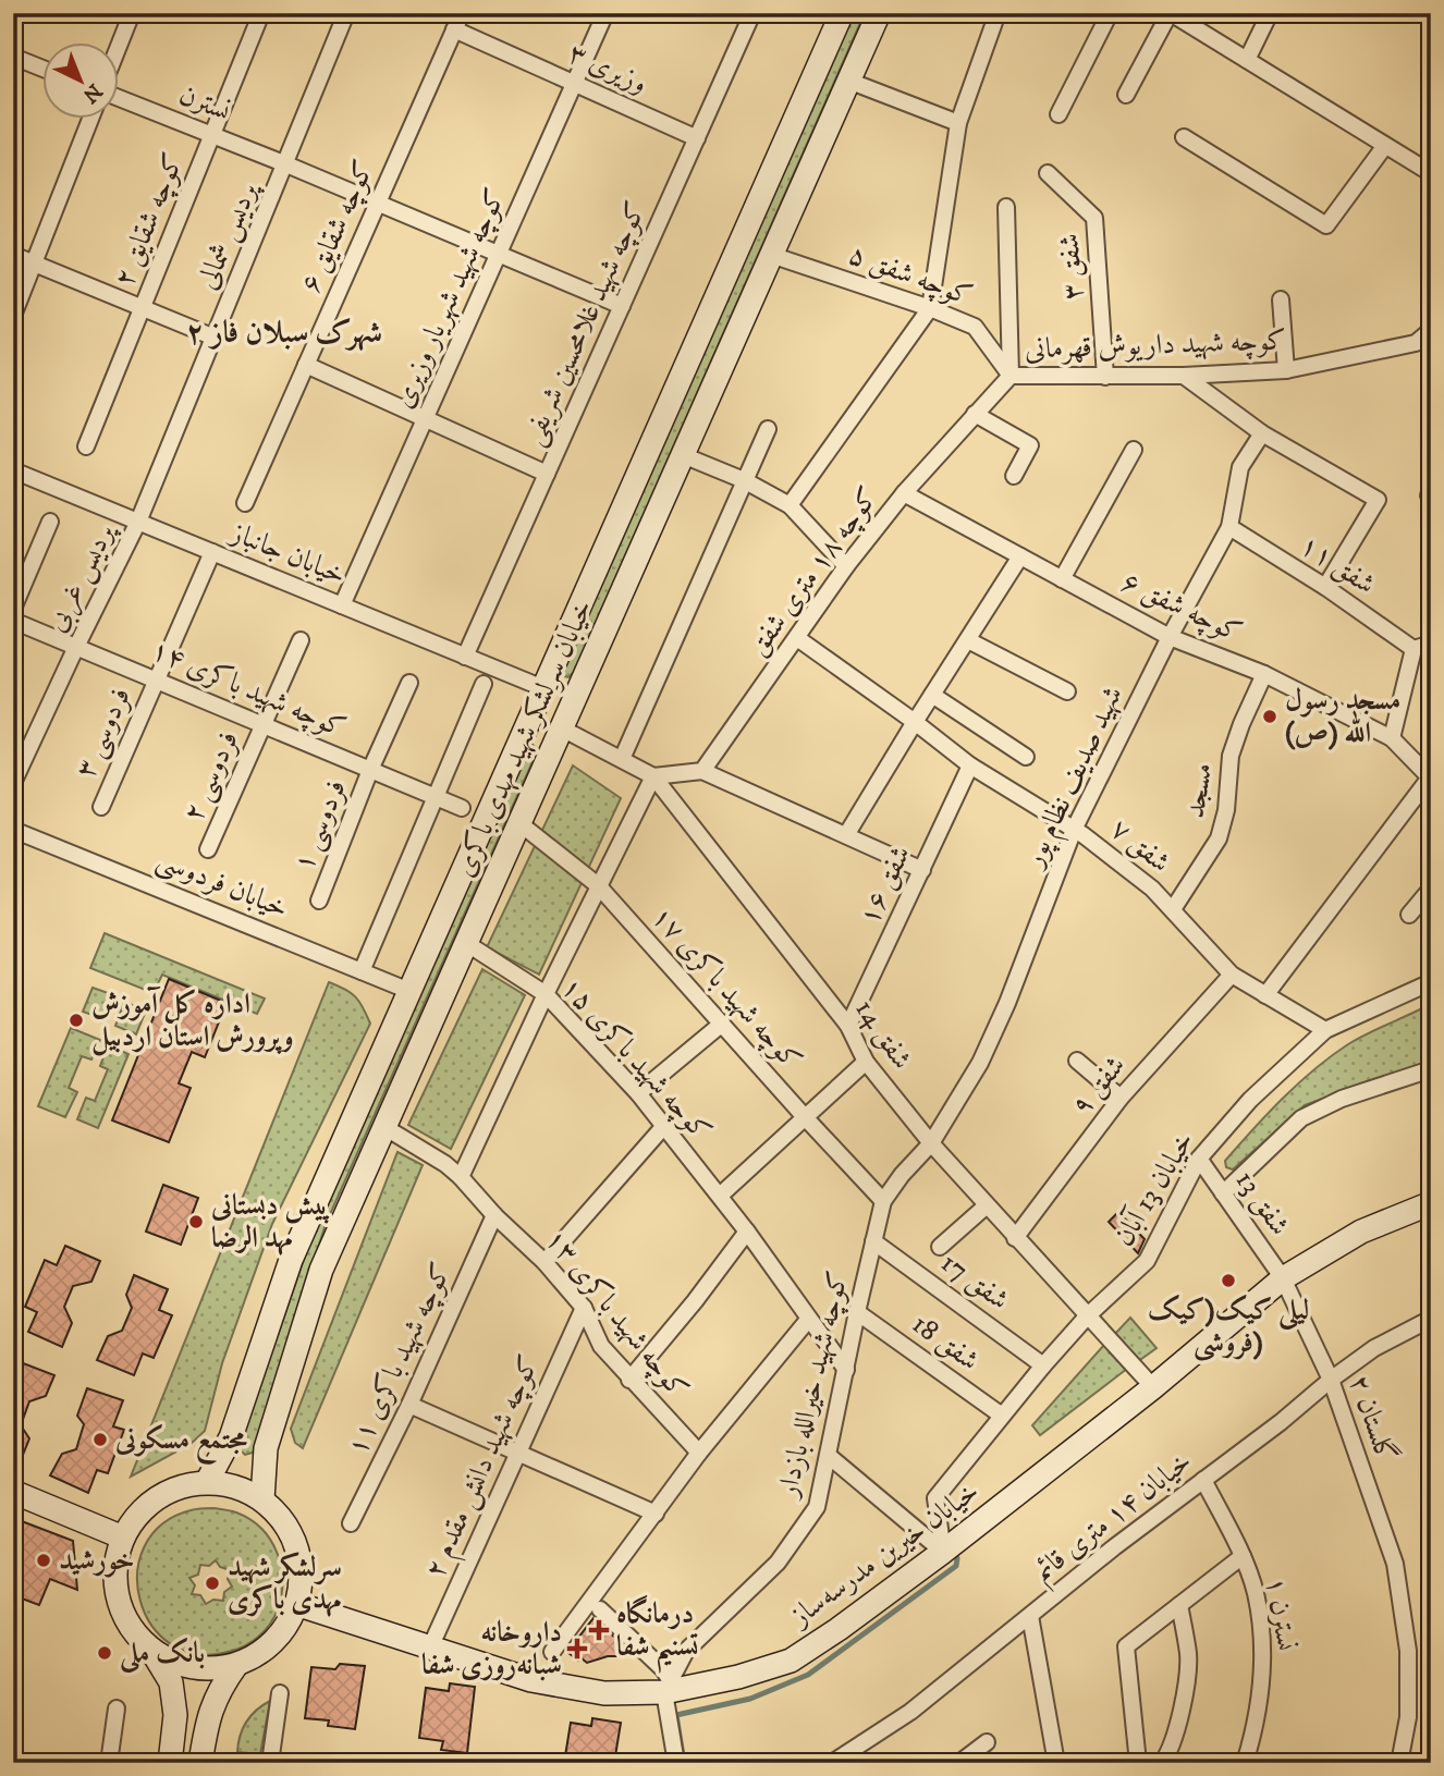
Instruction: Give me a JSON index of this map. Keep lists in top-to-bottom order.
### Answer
{
  "streets": {
    "main road": ["خیابان سرلشکر شهید مهدی باکری", "خیابان خیرین مدرسه‌ساز"],
    "street": [
      "وزیری ۳",
      "نسترن",
      "کوچه شقایق ۲",
      "کوچه شقایق ۶",
      "پردیس شمالی",
      "شفق ۳",
      "کوچه شفق ۵",
      "کوچه شهید شهریار وزیری",
      "کوچه شهید غلامحسین شریفی",
      "کوچه شهید داریوش قهرمانی",
      "خیابان جانباز",
      "شفق ۱۱",
      "کوچه ۱۸ متری شفق",
      "پردیس غربی",
      "کوچه شفق ۶",
      "کوچه شهید باکری ۱۴",
      "فردوسی ۳",
      "فردوسی ۲",
      "شهید صدیف نظام پور",
      "مسجد",
      "فردوسی ۱",
      "شفق ۷",
      "خیابان فردوسی",
      "شفق ۱۶",
      "کوچه شهید باکری ۱۷",
      "شفق 14",
      "کوچه شهید باکری ۱۵",
      "شفق ۹",
      "خیابان 13 آبان",
      "شفق 13",
      "شفق 17",
      "کوچه شهید باکری ۱۳",
      "شفق 18",
      "کوچه شهید باکری ۱۱",
      "کوچه شهید خیرالله بازدار",
      "گلستان ۲",
      "کوچه شهید دانش مقدم ۲",
      "خیابان ۱۴ متری قائم",
      "نسترن ۱"
    ]
  },
  "crossings": [
    ["وزیری ۳", "کوچه شقایق ۶"],
    ["وزیری ۳", "کوچه شهید شهریار وزیری"],
    ["وزیری ۳", "کوچه شهید غلامحسین شریفی"],
    ["نسترن", "کوچه شقایق ۲"],
    ["نسترن", "کوچه شقایق ۶"],
    ["نسترن", "پردیس شمالی"],
    ["نسترن", "کوچه شهید شهریار وزیری"],
    ["نسترن", "کوچه شهید غلامحسین شریفی"],
    ["پردیس شمالی", "خیابان جانباز"],
    ["پردیس شمالی", "پردیس غربی"],
    ["شفق ۳", "کوچه شهید داریوش قهرمانی"],
    ["کوچه شفق ۵", "کوچه شهید داریوش قهرمانی"],
    ["کوچه شفق ۵", "کوچه ۱۸ متری شفق"],
    ["کوچه شفق ۵", "خیابان سرلشکر شهید مهدی باکری"],
    ["کوچه شهید شهریار وزیری", "خیابان جانباز"],
    ["کوچه شهید غلامحسین شریفی", "خیابان جانباز"],
    ["کوچه شهید داریوش قهرمانی", "کوچه ۱۸ متری شفق"],
    ["خیابان جانباز", "پردیس غربی"],
    ["خیابان جانباز", "فردوسی ۳"],
    ["خیابان جانباز", "خیابان سرلشکر شهید مهدی باکری"],
    ["شفق ۱۱", "شهید صدیف نظام پور"],
    ["کوچه ۱۸ متری شفق", "کوچه شفق ۶"],
    ["کوچه ۱۸ متری شفق", "شفق ۷"],
    ["پردیس غربی", "کوچه شهید باکری ۱۴"],
    ["کوچه شفق ۶", "شهید صدیف نظام پور"],
    ["کوچه شفق ۶", "مسجد"],
    ["کوچه شهید باکری ۱۴", "فردوسی ۳"],
    ["کوچه شهید باکری ۱۴", "فردوسی ۲"],
    ["کوچه شهید باکری ۱۴", "فردوسی ۱"],
    ["خیابان سرلشکر شهید مهدی باکری", "خیابان فردوسی"],
    ["خیابان سرلشکر شهید مهدی باکری", "کوچه شهید باکری ۱۷"],
    ["خیابان سرلشکر شهید مهدی باکری", "شفق 14"],
    ["خیابان سرلشکر شهید مهدی باکری", "کوچه شهید باکری ۱۵"],
    ["خیابان سرلشکر شهید مهدی باکری", "کوچه شهید باکری ۱۳"],
    ["خیابان سرلشکر شهید مهدی باکری", "خیابان خیرین مدرسه‌ساز"],
    ["شهید صدیف نظام پور", "شفق ۷"],
    ["شهید صدیف نظام پور", "شفق 14"],
    ["شهید صدیف نظام پور", "کوچه شهید خیرالله بازدار"],
    ["مسجد", "شفق ۷"],
    ["شفق ۷", "شفق ۱۶"],
    ["شفق ۷", "شفق ۹"],
    ["شفق ۷", "خیابان 13 آبان"],
    ["شفق ۱۶", "شفق 14"],
    ["کوچه شهید باکری ۱۷", "کوچه شهید خیرالله بازدار"],
    ["شفق 14", "شفق ۹"],
    ["شفق 14", "خیابان 13 آبان"],
    ["شفق 14", "کوچه شهید خیرالله بازدار"],
    ["شفق 14", "خیابان خیرین مدرسه‌ساز"],
    ["کوچه شهید باکری ۱۵", "کوچه شهید خیرالله بازدار"],
    ["خیابان 13 آبان", "شفق 13"],
    ["خیابان 13 آبان", "شفق 17"],
    ["خیابان 13 آبان", "شفق 18"],
    ["خیابان 13 آبان", "خیابان خیرین مدرسه‌ساز"],
    ["شفق 13", "گلستان ۲"],
    ["شفق 13", "خیابان خیرین مدرسه‌ساز"],
    ["شفق 17", "کوچه شهید خیرالله بازدار"],
    ["کوچه شهید باکری ۱۳", "کوچه شهید باکری ۱۱"],
    ["کوچه شهید باکری ۱۳", "کوچه شهید دانش مقدم ۲"],
    ["شفق 18", "کوچه شهید خیرالله بازدار"],
    ["کوچه شهید خیرالله بازدار", "خیابان خیرین مدرسه‌ساز"],
    ["گلستان ۲", "خیابان ۱۴ متری قائم"],
    ["گلستان ۲", "خیابان خیرین مدرسه‌ساز"],
    ["کوچه شهید دانش مقدم ۲", "خیابان خیرین مدرسه‌ساز"],
    ["خیابان ۱۴ متری قائم", "نسترن ۱"]
  ],
  "districts": ["شهرک سبلان فاز ۲"],
  "places": {
    "other": [
      "مسجد رسول الله (ص)",
      "اداره کل آموزش وپرورش استان اردبیل",
      "پیش دبستانی مهد الرضا",
      "لیلی کیک(کیک فروشی)",
      "مجتمع مسکونی",
      "خورشید",
      "سرلشکر شهید مهدی باکری",
      "بانک ملی"
    ],
    "health": ["درمانگاه تسنیم شفا", "داروخانه شبانه‌روزی شفا"]
  },
  "north": "bottom right"
}
